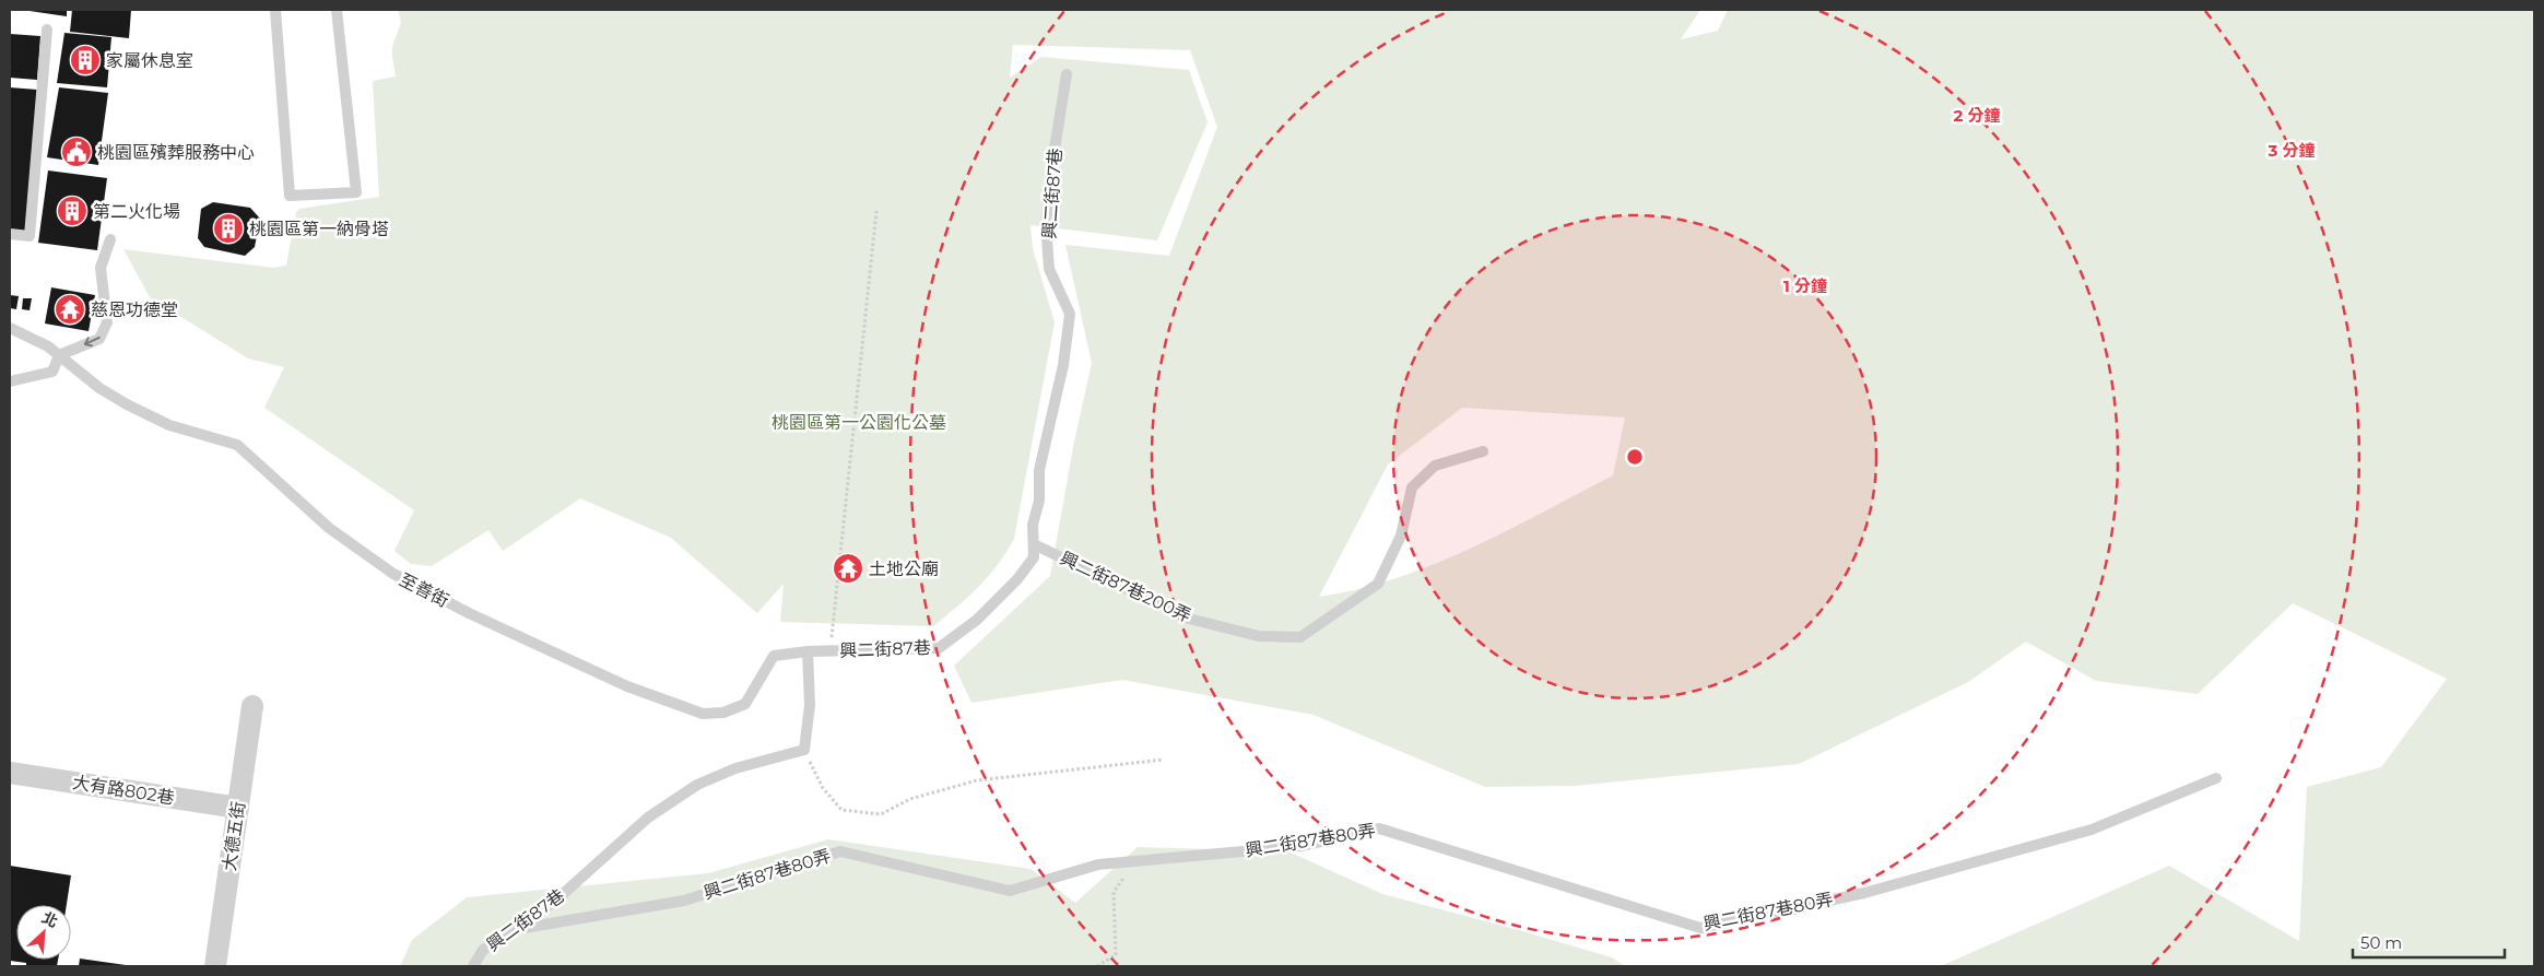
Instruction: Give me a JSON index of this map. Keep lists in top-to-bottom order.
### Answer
{
  "streets": {
    "street": ["大有路802巷", "大德五街"],
    "lane": [
      "興二街87巷",
      "興二街87巷200弄",
      "至善街",
      "興二街87巷80弄"
    ]
  },
  "crossings": [
    ["興二街87巷", "興二街87巷200弄"],
    ["興二街87巷", "至善街"],
    ["興二街87巷", "興二街87巷80弄"],
    ["大有路802巷", "大德五街"]
  ],
  "parks": ["桃園區第一公園化公墓"],
  "places": {
    "building": ["家屬休息室", "第二火化場", "桃園區第一納骨塔"],
    "public building": ["桃園區殯葬服務中心"],
    "temple": ["慈恩功德堂", "土地公廟"]
  },
  "scale_bar": "50 m",
  "north": "top right",
  "rings": ["2 分鐘", "3 分鐘", "1 分鐘"]
}
